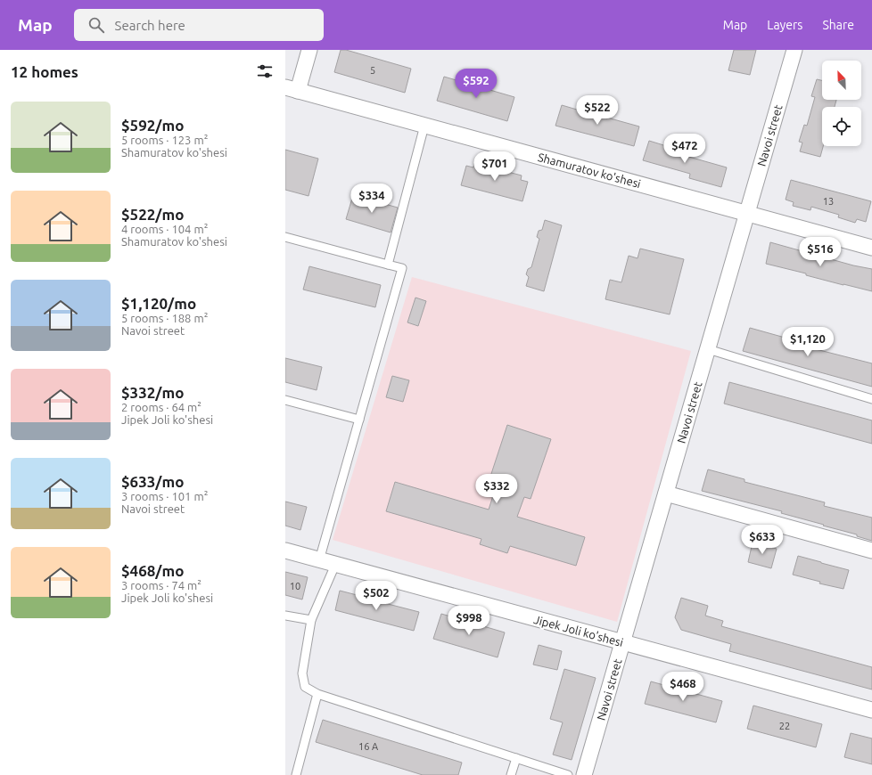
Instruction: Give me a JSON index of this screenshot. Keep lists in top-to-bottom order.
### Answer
{
  "streets": {
    "street": ["Navoi street", "Shamuratov ko'shesi", "Jipek Joli ko'shesi"]
  },
  "crossings": [
    ["Navoi street", "Shamuratov ko'shesi"],
    ["Navoi street", "Jipek Joli ko'shesi"]
  ],
  "house_numbers": [
    "5",
    "13",
    "10",
    "22",
    "16 А"
  ],
  "north": "top left",
  "page": {
    "header": "Map",
    "search": "Search here",
    "nav": ["Map", "Layers", "Share"],
    "heading": "12 homes",
    "price": [
      "$592",
      "$522",
      "$472",
      "$701",
      "$334",
      "$516",
      "$1,120",
      "$332",
      "$633",
      "$502",
      "$998",
      "$468"
    ],
    "list": [
      {
        "name": "$592/mo",
        "note": "5 rooms · 123 m² · Shamuratov ko'shesi"
      },
      {
        "name": "$522/mo",
        "note": "4 rooms · 104 m² · Shamuratov ko'shesi"
      },
      {
        "name": "$1,120/mo",
        "note": "5 rooms · 188 m² · Navoi street"
      },
      {
        "name": "$332/mo",
        "note": "2 rooms · 64 m² · Jipek Joli ko'shesi"
      },
      {
        "name": "$633/mo",
        "note": "3 rooms · 101 m² · Navoi street"
      },
      {
        "name": "$468/mo",
        "note": "3 rooms · 74 m² · Jipek Joli ko'shesi"
      }
    ]
  }
}
